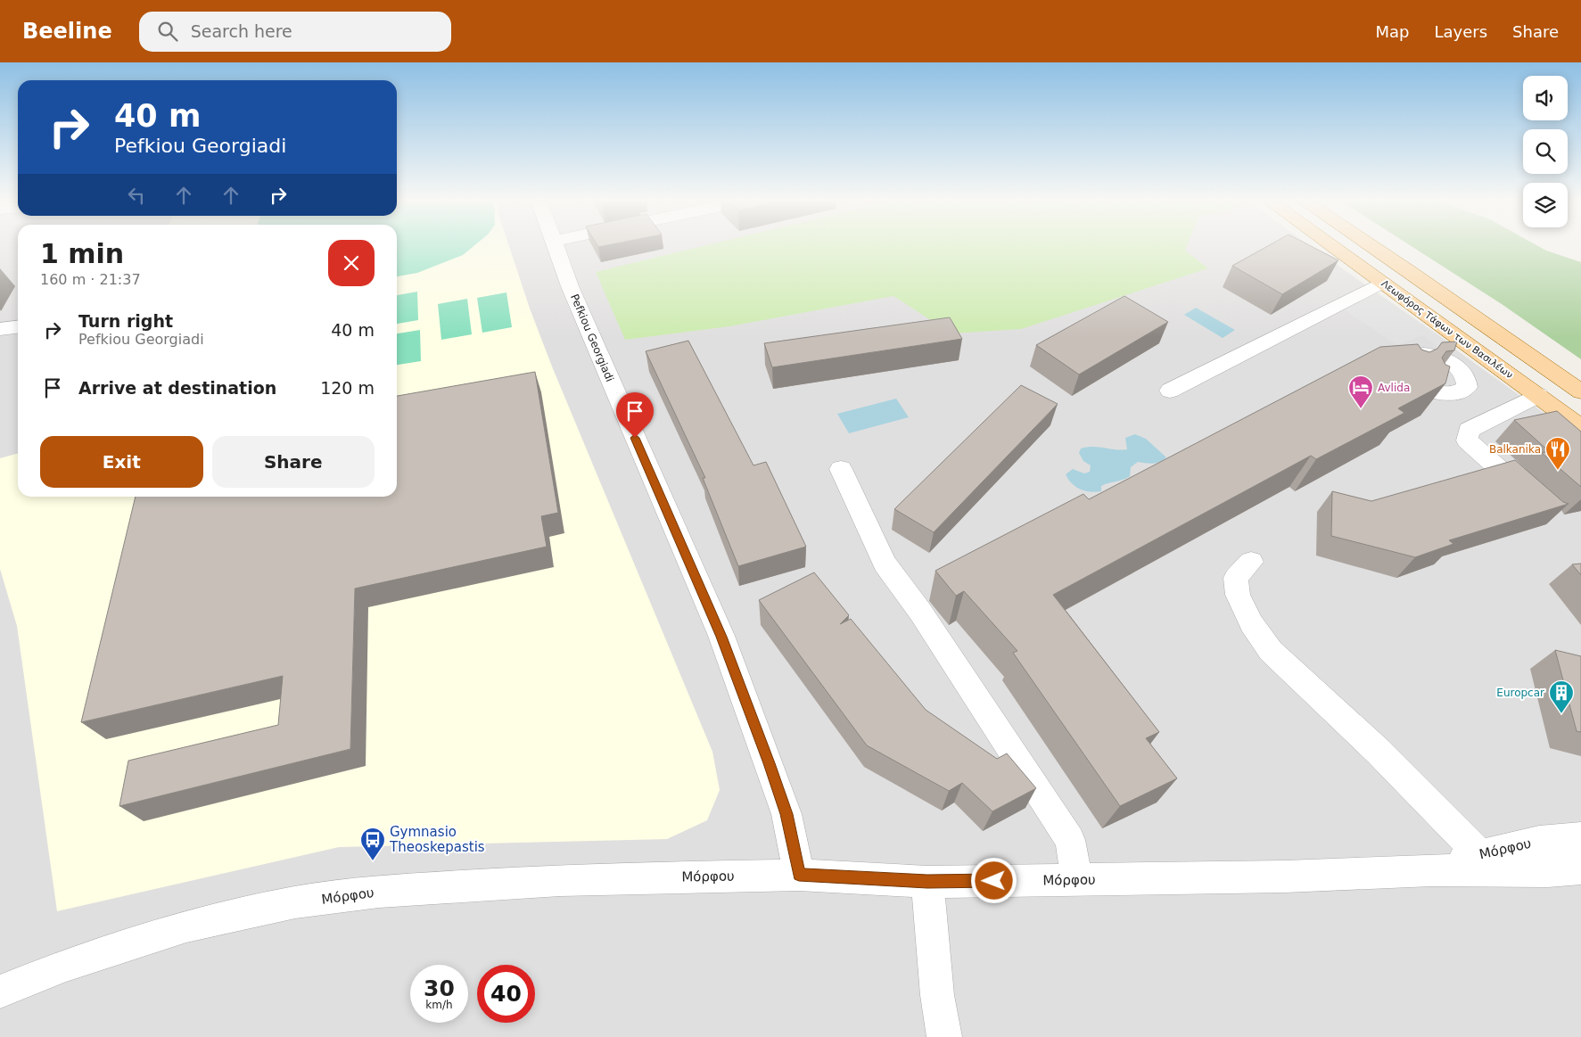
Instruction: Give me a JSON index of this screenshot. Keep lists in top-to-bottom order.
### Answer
{
  "streets": {
    "main road": ["Λεωφόρος Τάφων των Βασιλέων"],
    "street": ["Pefkiou Georgiadi", "Μόρφου"]
  },
  "crossings": [
    ["Pefkiou Georgiadi", "Μόρφου"]
  ],
  "places": {
    "hotel": ["Avlida"],
    "restaurant": ["Balkanika"],
    "building": ["Europcar"],
    "bus stop": ["Gymnasio Theoskepastis"]
  },
  "page": {
    "header": "Beeline",
    "search": "Search here",
    "nav": ["Map", "Layers", "Share"],
    "turn": ["40 m", "Pefkiou Georgiadi"],
    "heading": ["1 min", "160 m · 21:37"],
    "list": [
      {
        "name": "Turn right",
        "note": "Pefkiou Georgiadi",
        "value": "40 m"
      },
      {
        "name": "Arrive at destination",
        "value": "120 m"
      }
    ],
    "buttons": ["Exit", "Share"],
    "speed": "30 km/h",
    "limit": "40"
  }
}
